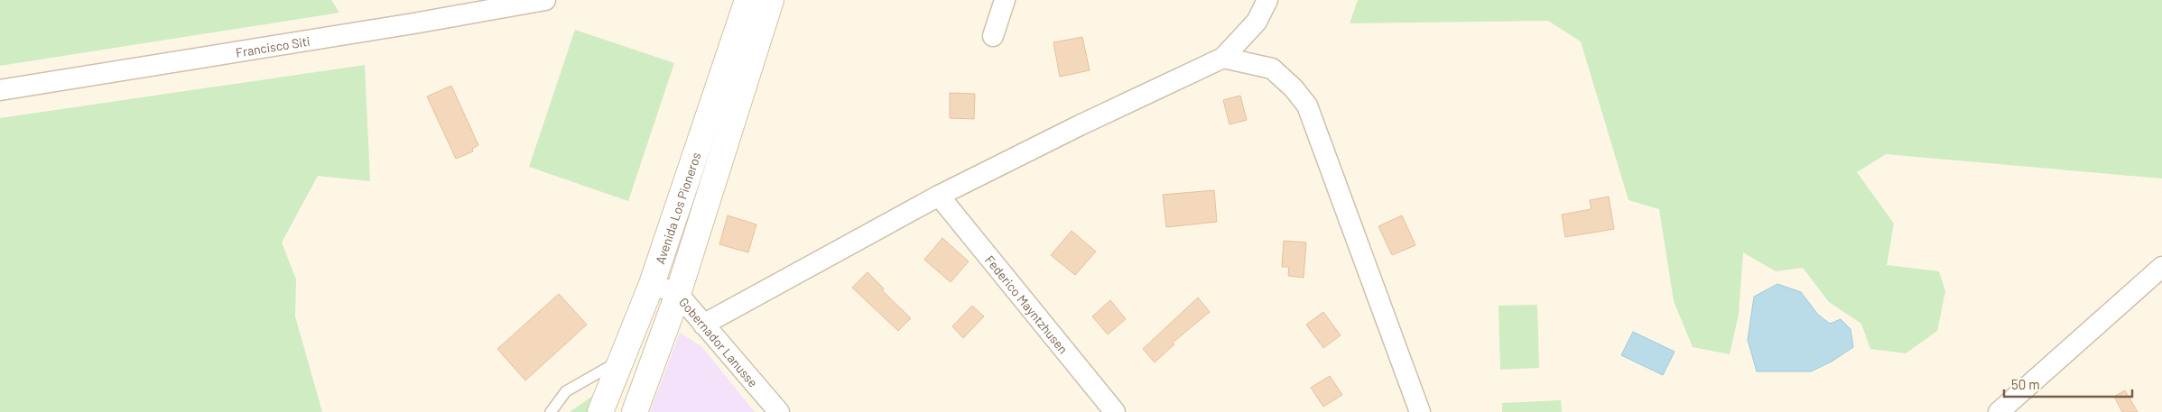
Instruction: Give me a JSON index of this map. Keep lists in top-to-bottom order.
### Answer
{
  "streets": {
    "main road": ["Avenida Los Pioneros"],
    "street": ["Francisco Siti", "Federico Mayntzhusen", "Gobernador Lanusse"]
  },
  "crossings": [
    ["Avenida Los Pioneros", "Gobernador Lanusse"]
  ],
  "scale_bar": "50 m"
}
